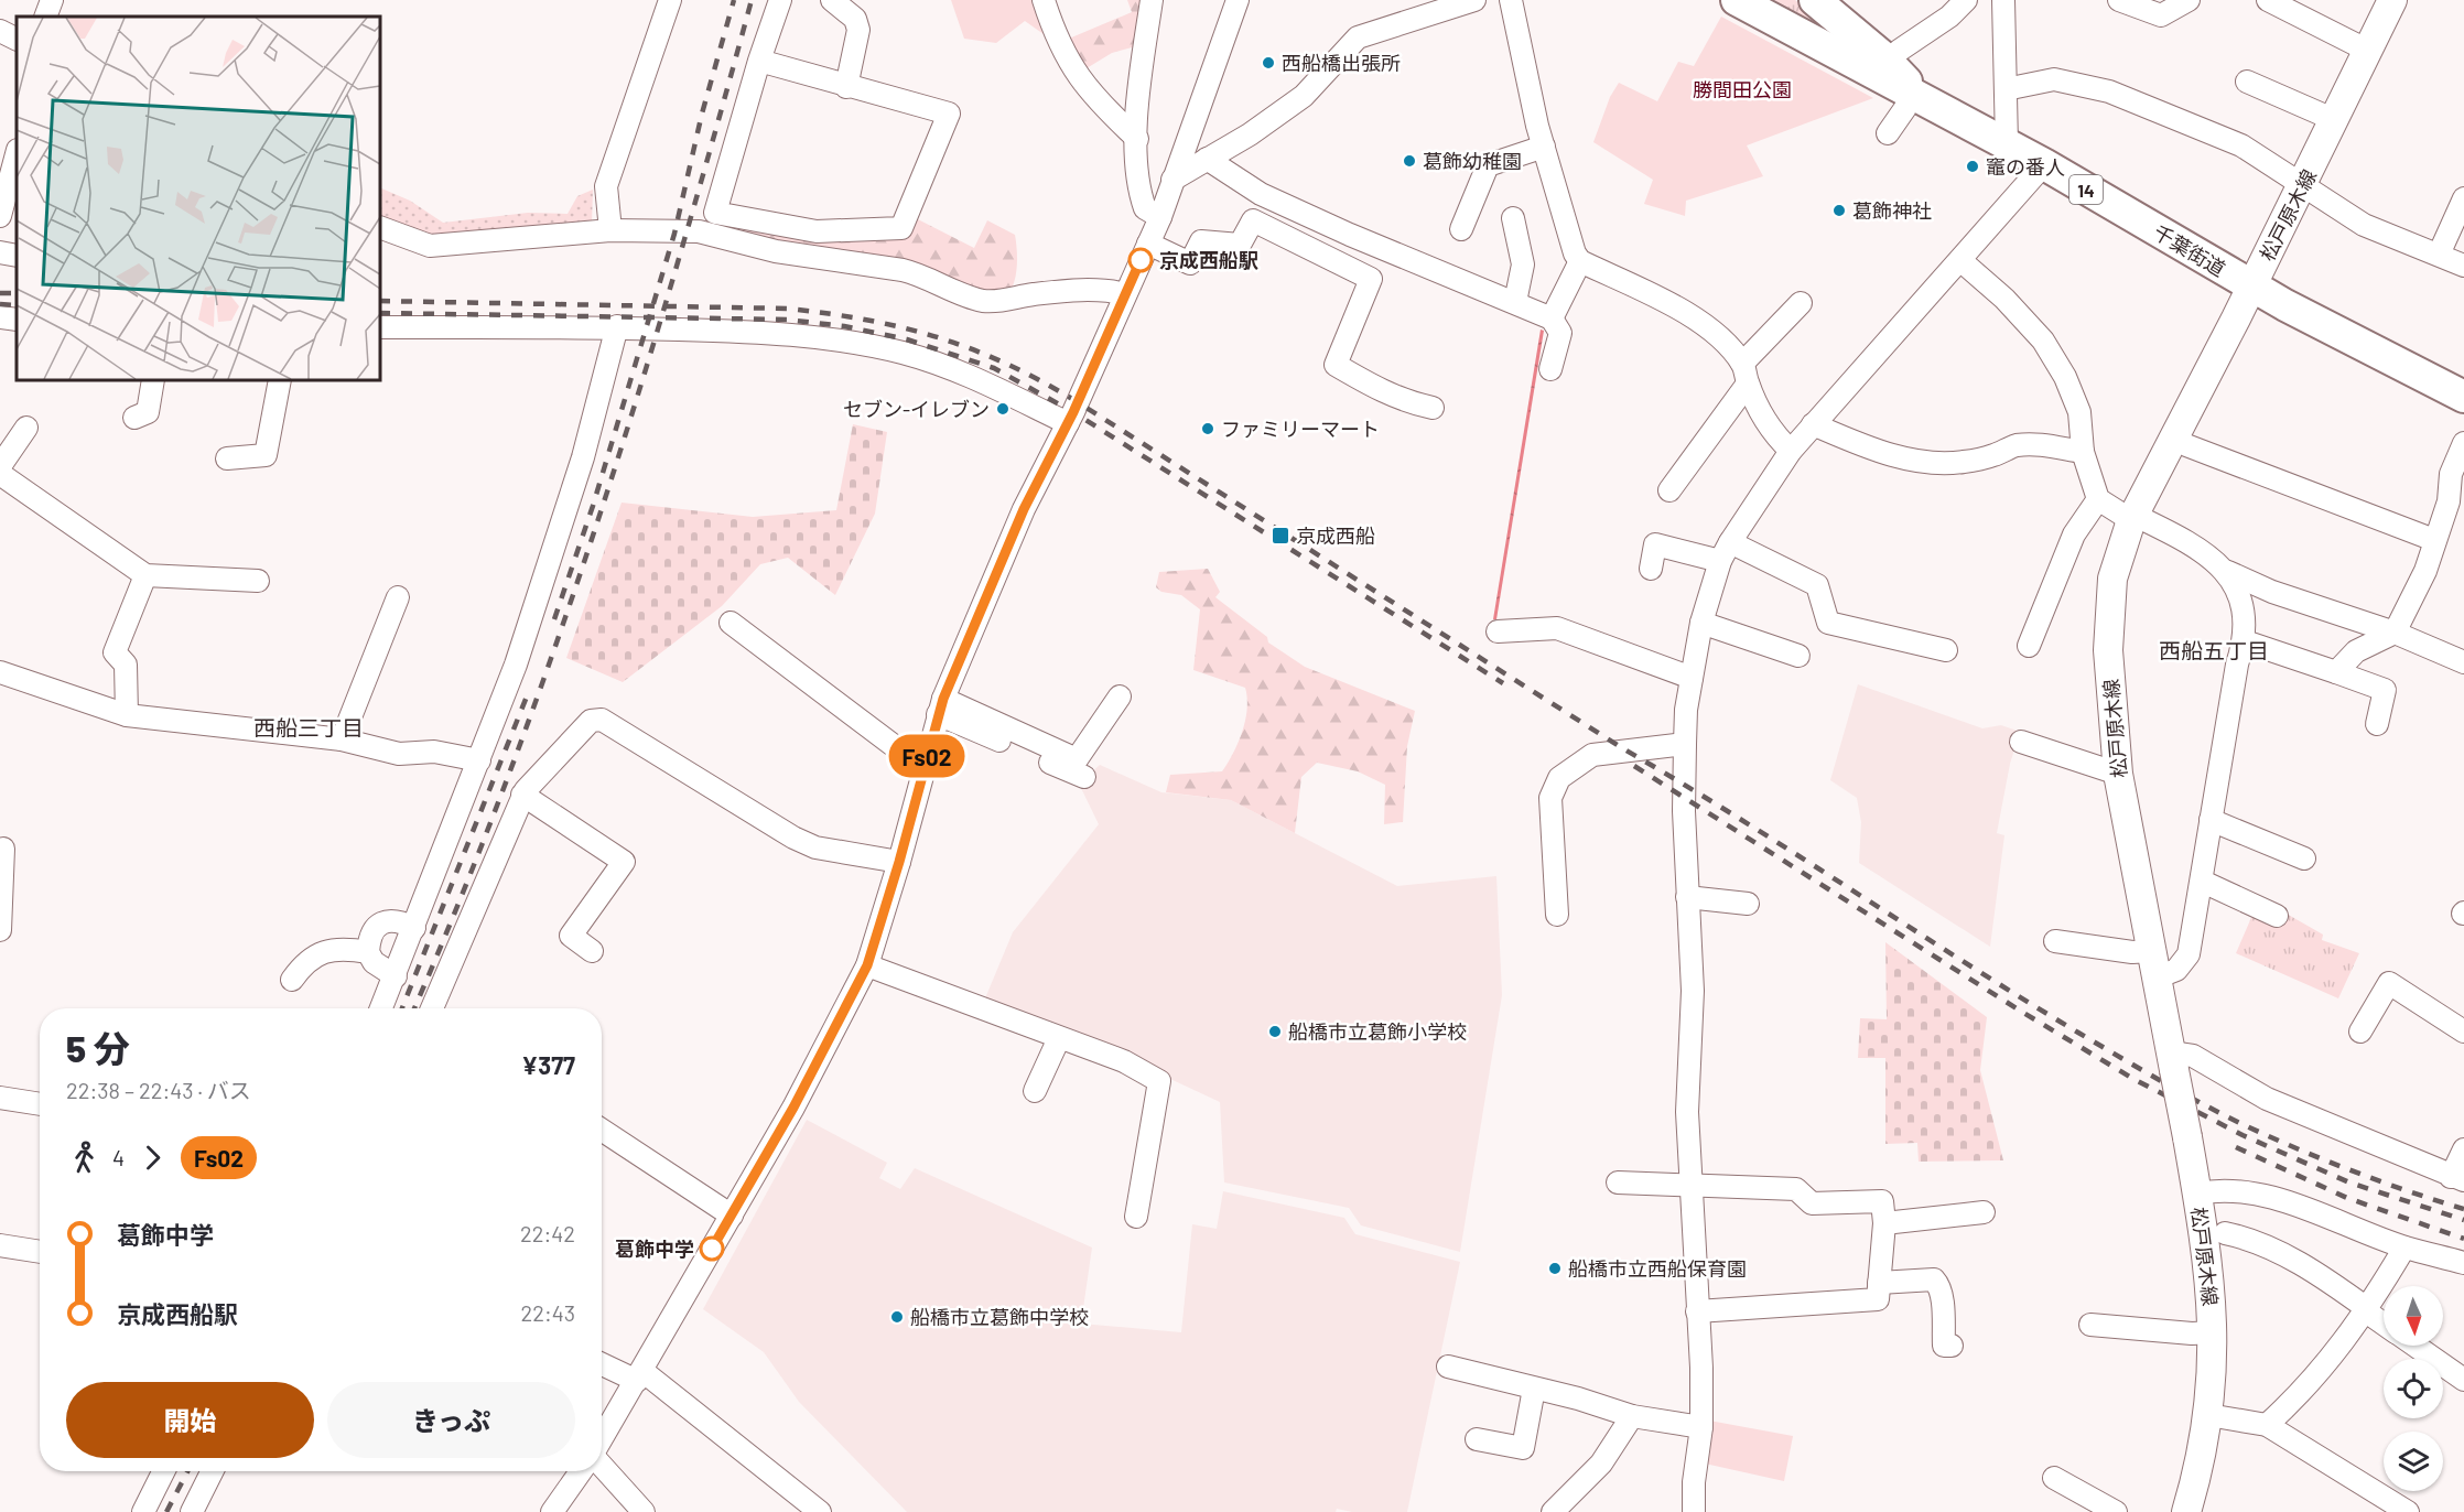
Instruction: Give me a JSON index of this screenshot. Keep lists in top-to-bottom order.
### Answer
{
  "streets": {
    "highway": ["14", "千葉街道"],
    "main road": ["松戸原木線"]
  },
  "crossings": [
    ["松戸原木線", "千葉街道"]
  ],
  "districts": ["西船五丁目", "西船三丁目"],
  "parks": ["勝間田公園"],
  "places": {
    "other": [
      "西船橋出張所",
      "葛飾幼稚園",
      "竈の番人",
      "葛飾神社",
      "京成西船駅",
      "セブン-イレブン",
      "ファミリーマート",
      "船橋市立葛飾小学校",
      "葛飾中学",
      "船橋市立西船保育園",
      "船橋市立葛飾中学校"
    ],
    "transit": ["京成西船"]
  },
  "lines": ["bus line Fs02"],
  "north": "bottom",
  "page": {
    "on_map": "Fs02",
    "heading": ["5 分", "22:38 – 22:43 · バス", "¥377"],
    "legs": ["4", "Fs02"],
    "list": [
      {
        "name": "葛飾中学",
        "value": "22:42"
      },
      {
        "name": "京成西船駅",
        "value": "22:43"
      }
    ],
    "buttons": ["開始", "きっぷ"]
  }
}
